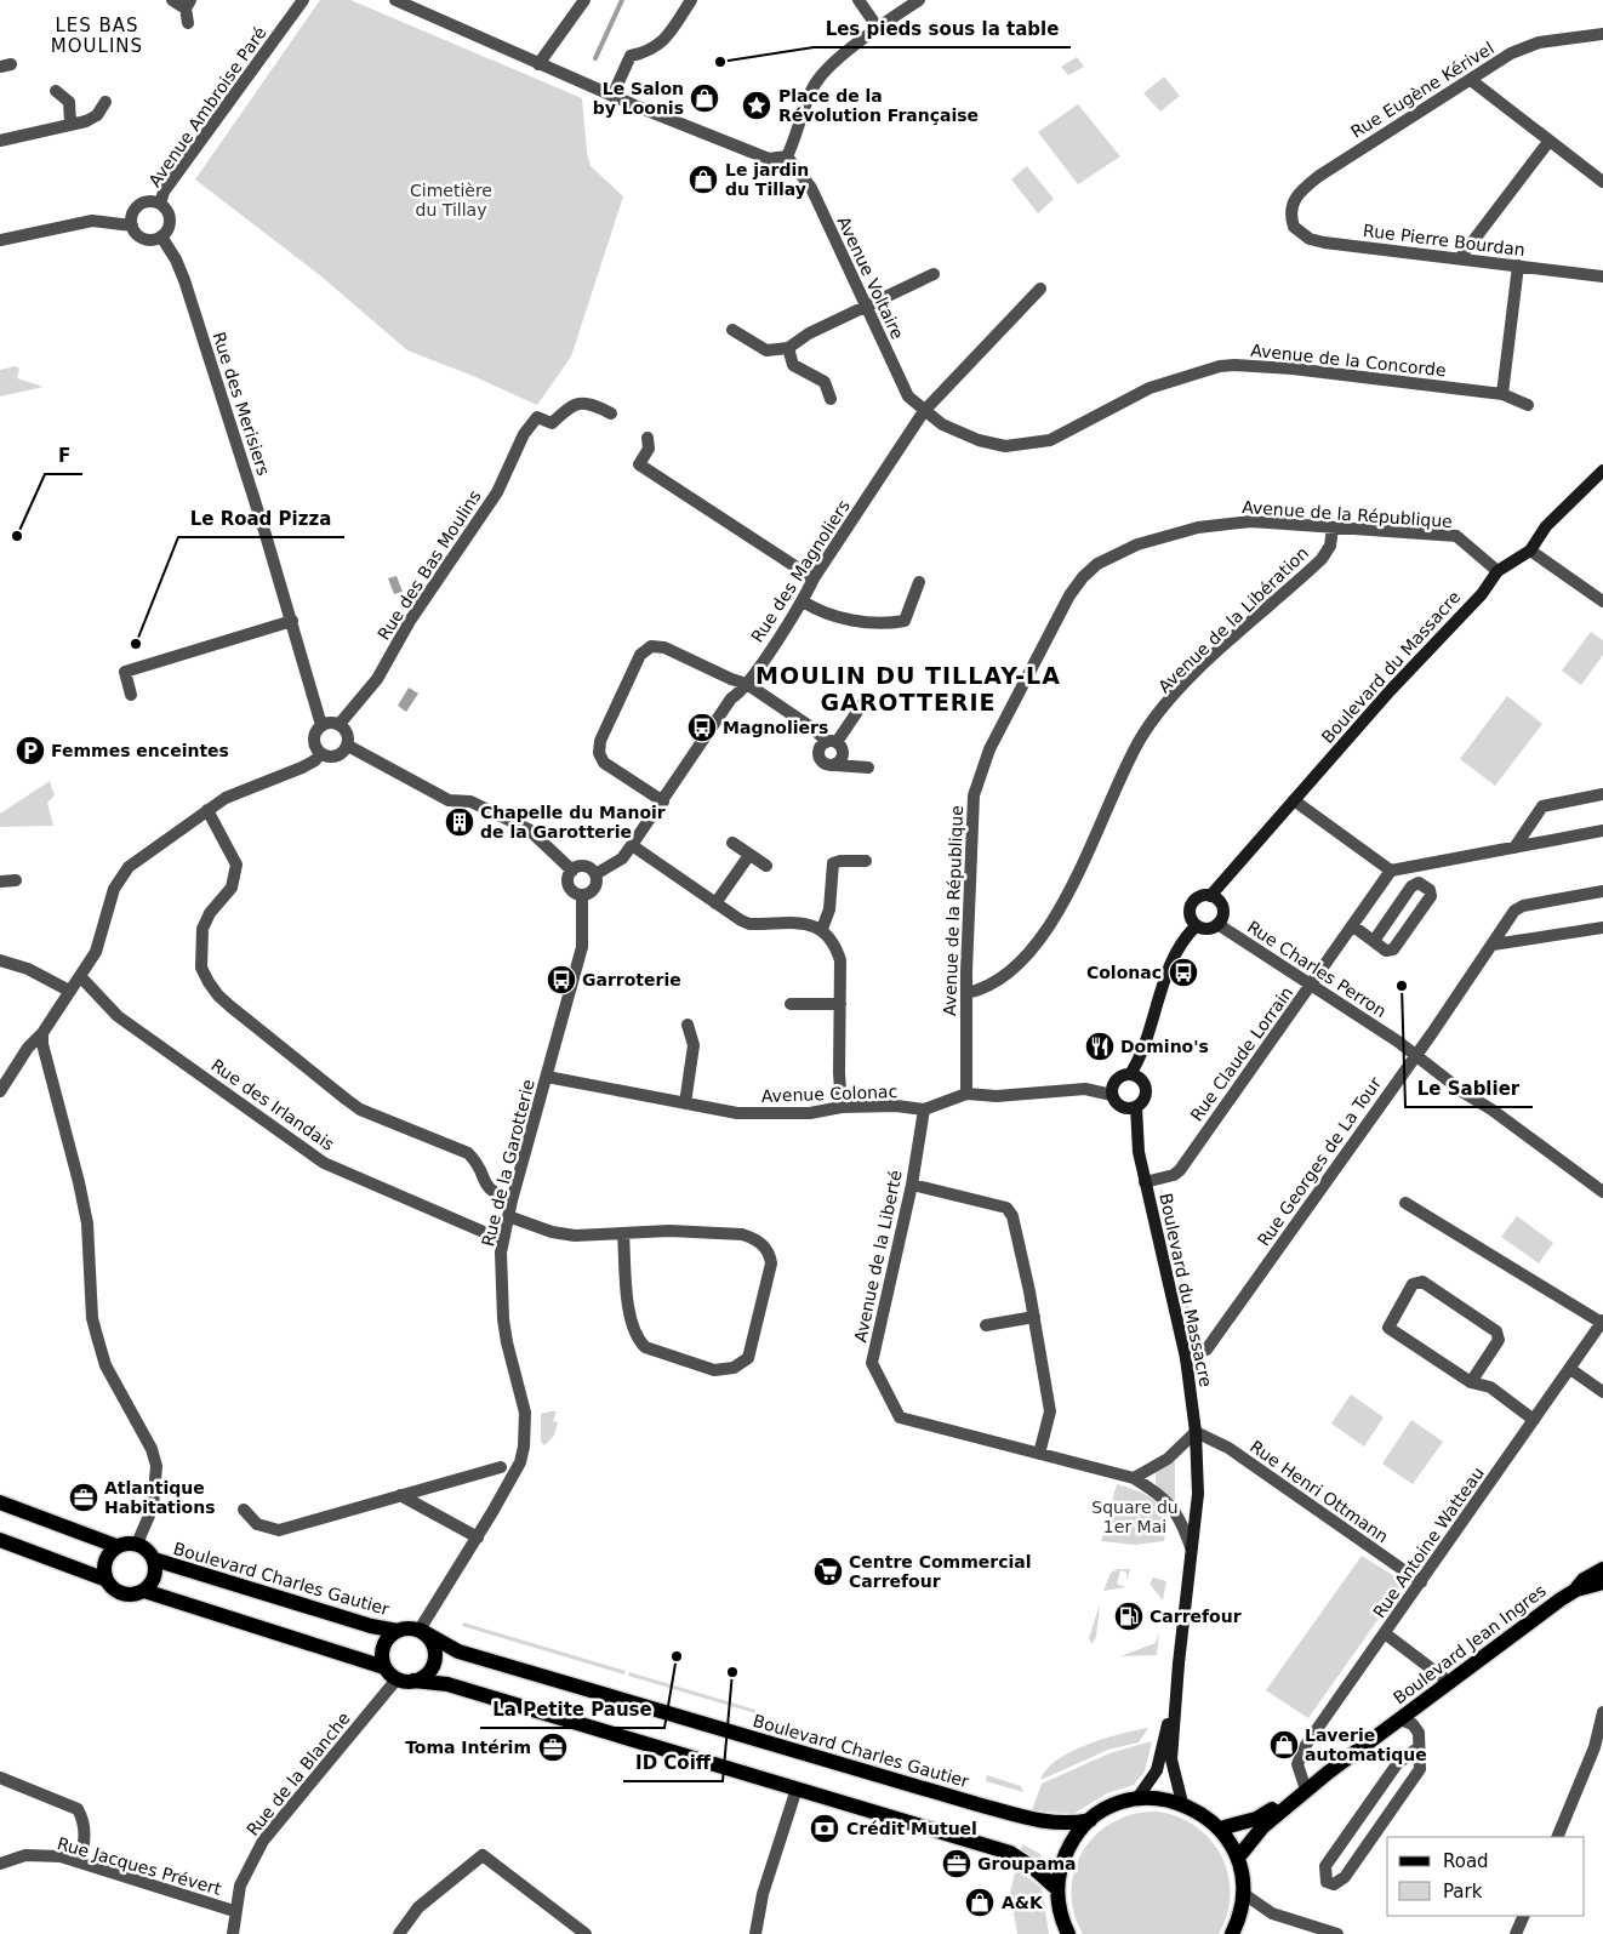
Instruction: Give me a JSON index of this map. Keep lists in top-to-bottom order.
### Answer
{
  "streets": {
    "main road": ["Boulevard du Massacre", "Boulevard Charles Gautier", "Boulevard Jean Ingres"],
    "street": [
      "Rue Eugène Kérivel",
      "Avenue Ambroise Paré",
      "Rue Pierre Bourdan",
      "Avenue Voltaire",
      "Avenue de la Concorde",
      "Rue des Merisiers",
      "Avenue de la République",
      "Rue des Bas Moulins",
      "Rue des Magnoliers",
      "Avenue de la Libération",
      "Rue Charles Perron",
      "Rue Claude Lorrain",
      "Avenue Colonac",
      "Rue des Irlandais",
      "Rue Georges de La Tour",
      "Rue de la Garotterie",
      "Avenue de la Liberté",
      "Rue Henri Ottmann",
      "Rue Antoine Watteau",
      "Rue de la Blanche",
      "Rue Jacques Prévert"
    ]
  },
  "crossings": [
    ["Rue Eugène Kérivel", "Rue Pierre Bourdan"],
    ["Avenue Ambroise Paré", "Rue des Merisiers"],
    ["Avenue Voltaire", "Avenue de la Concorde"],
    ["Avenue Voltaire", "Rue des Magnoliers"],
    ["Avenue de la Concorde", "Rue des Magnoliers"],
    ["Rue des Merisiers", "Rue des Bas Moulins"],
    ["Avenue de la République", "Avenue de la Libération"],
    ["Avenue de la République", "Boulevard du Massacre"],
    ["Avenue de la République", "Avenue Colonac"],
    ["Rue des Magnoliers", "Rue de la Garotterie"],
    ["Boulevard du Massacre", "Rue Charles Perron"],
    ["Boulevard du Massacre", "Rue Claude Lorrain"],
    ["Boulevard du Massacre", "Avenue Colonac"],
    ["Boulevard du Massacre", "Rue Georges de La Tour"],
    ["Boulevard du Massacre", "Avenue de la Liberté"],
    ["Boulevard du Massacre", "Rue Henri Ottmann"],
    ["Rue Charles Perron", "Rue Claude Lorrain"],
    ["Rue Charles Perron", "Rue Georges de La Tour"],
    ["Avenue Colonac", "Rue de la Garotterie"],
    ["Avenue Colonac", "Avenue de la Liberté"],
    ["Rue des Irlandais", "Rue de la Garotterie"],
    ["Rue de la Garotterie", "Boulevard Charles Gautier"],
    ["Rue de la Garotterie", "Rue de la Blanche"],
    ["Rue Henri Ottmann", "Rue Antoine Watteau"],
    ["Rue Antoine Watteau", "Boulevard Jean Ingres"],
    ["Boulevard Charles Gautier", "Rue de la Blanche"],
    ["Rue de la Blanche", "Rue Jacques Prévert"]
  ],
  "districts": ["LES BAS MOULINS", "MOULIN DU TILLAY-LA GAROTTERIE"],
  "parks": ["Cimetière du Tillay", "Square du 1er Mai"],
  "places": {
    "other": [
      "Les pieds sous la table",
      "F",
      "Le Road Pizza",
      "Le Sablier",
      "La Petite Pause",
      "ID Coiff"
    ],
    "shop": [
      "Le Salon by Loonis",
      "Le jardin du Tillay",
      "Laverie automatique",
      "A&K"
    ],
    "place": ["Place de la Révolution Française"],
    "bus stop": ["Magnoliers", "Colonac", "Garroterie"],
    "parking": ["Femmes enceintes"],
    "building": ["Chapelle du Manoir de la Garotterie"],
    "restaurant": ["Domino's"],
    "office": ["Atlantique Habitations", "Toma Intérim", "Groupama"],
    "supermarket": ["Centre Commercial Carrefour"],
    "fuel station": ["Carrefour"],
    "bank": ["Crédit Mutuel"]
  },
  "legend": ["Road", "Park"]
}
